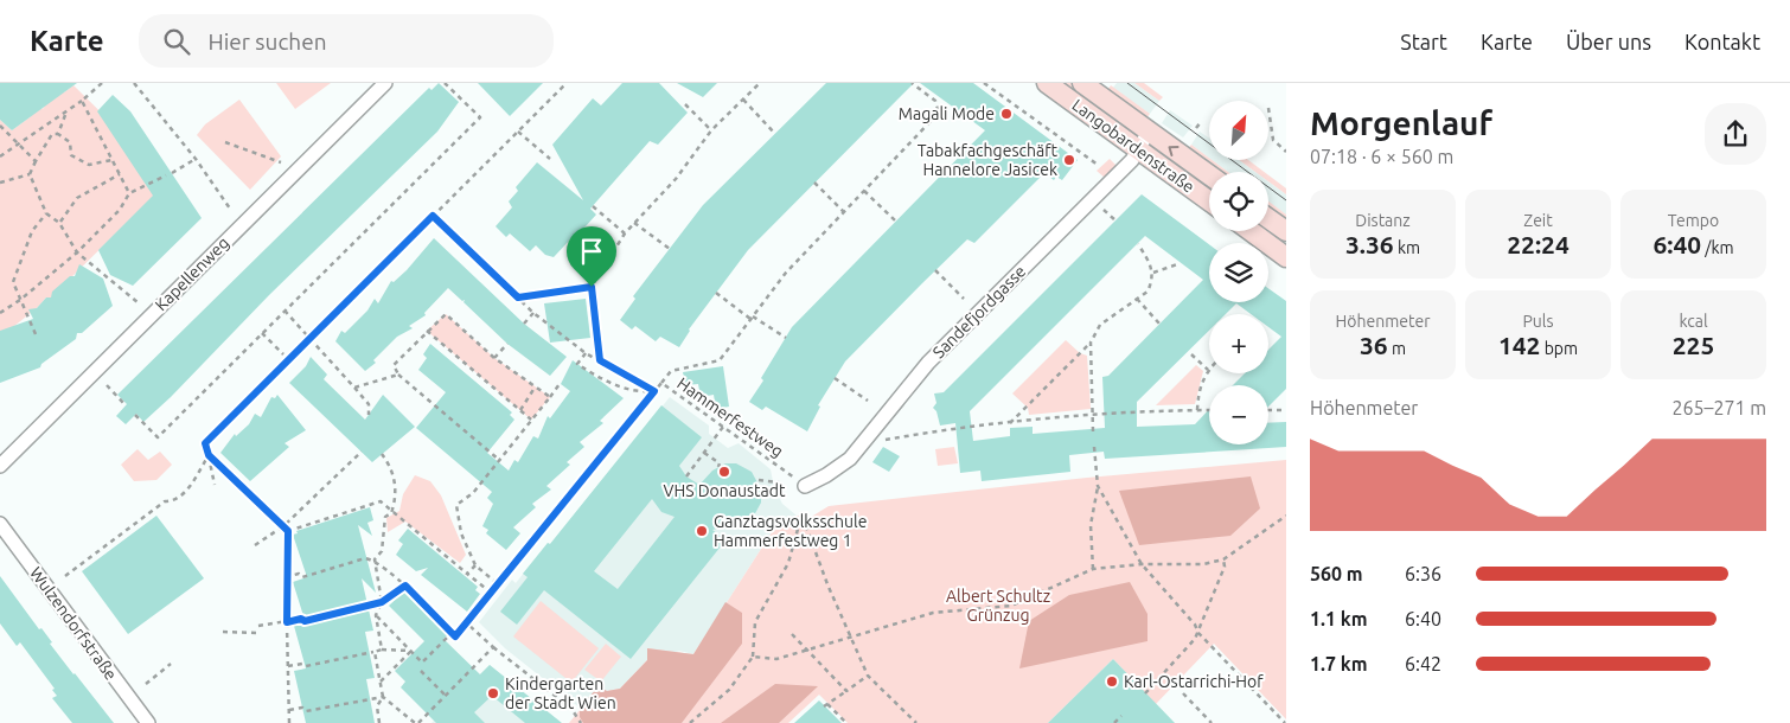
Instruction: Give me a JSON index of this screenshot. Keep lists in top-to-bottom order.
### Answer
{
  "streets": {
    "street": [
      "Langobardenstraße",
      "Kapellenweg",
      "Sandefjordgasse",
      "Wulzendorfstraße"
    ],
    "path": ["Hammerfestweg"]
  },
  "crossings": [
    ["Langobardenstraße", "Sandefjordgasse"],
    ["Sandefjordgasse", "Hammerfestweg"]
  ],
  "parks": ["Albert Schultz Grünzug"],
  "places": [
    "Magali Mode",
    "Tabakfachgeschäft Hannelore Jasicek",
    "VHS Donaustadt",
    "Ganztagsvolksschule Hammerfestweg 1",
    "Karl-Ostarrichi-Hof",
    "Kindergarten der Stadt Wien"
  ],
  "north": "top right",
  "page": {
    "header": "Karte",
    "search": "Hier suchen",
    "nav": [
      "Start",
      "Karte",
      "Über uns",
      "Kontakt"
    ],
    "heading": ["Morgenlauf", "07:18 · 6 × 560 m"],
    "map_buttons": ["+", "−"],
    "stats": [
      ["Distanz", "3.36 km"],
      ["Zeit", "22:24"],
      ["Tempo", "6:40 /km"],
      ["Höhenmeter", "36 m"],
      ["Puls", "142 bpm"],
      ["kcal", "225"]
    ],
    "chart": ["Höhenmeter", "265–271 m"],
    "list": [
      {
        "name": "560 m",
        "note": "6:36"
      },
      {
        "name": "1.1 km",
        "note": "6:40"
      },
      {
        "name": "1.7 km",
        "note": "6:42"
      }
    ]
  }
}
